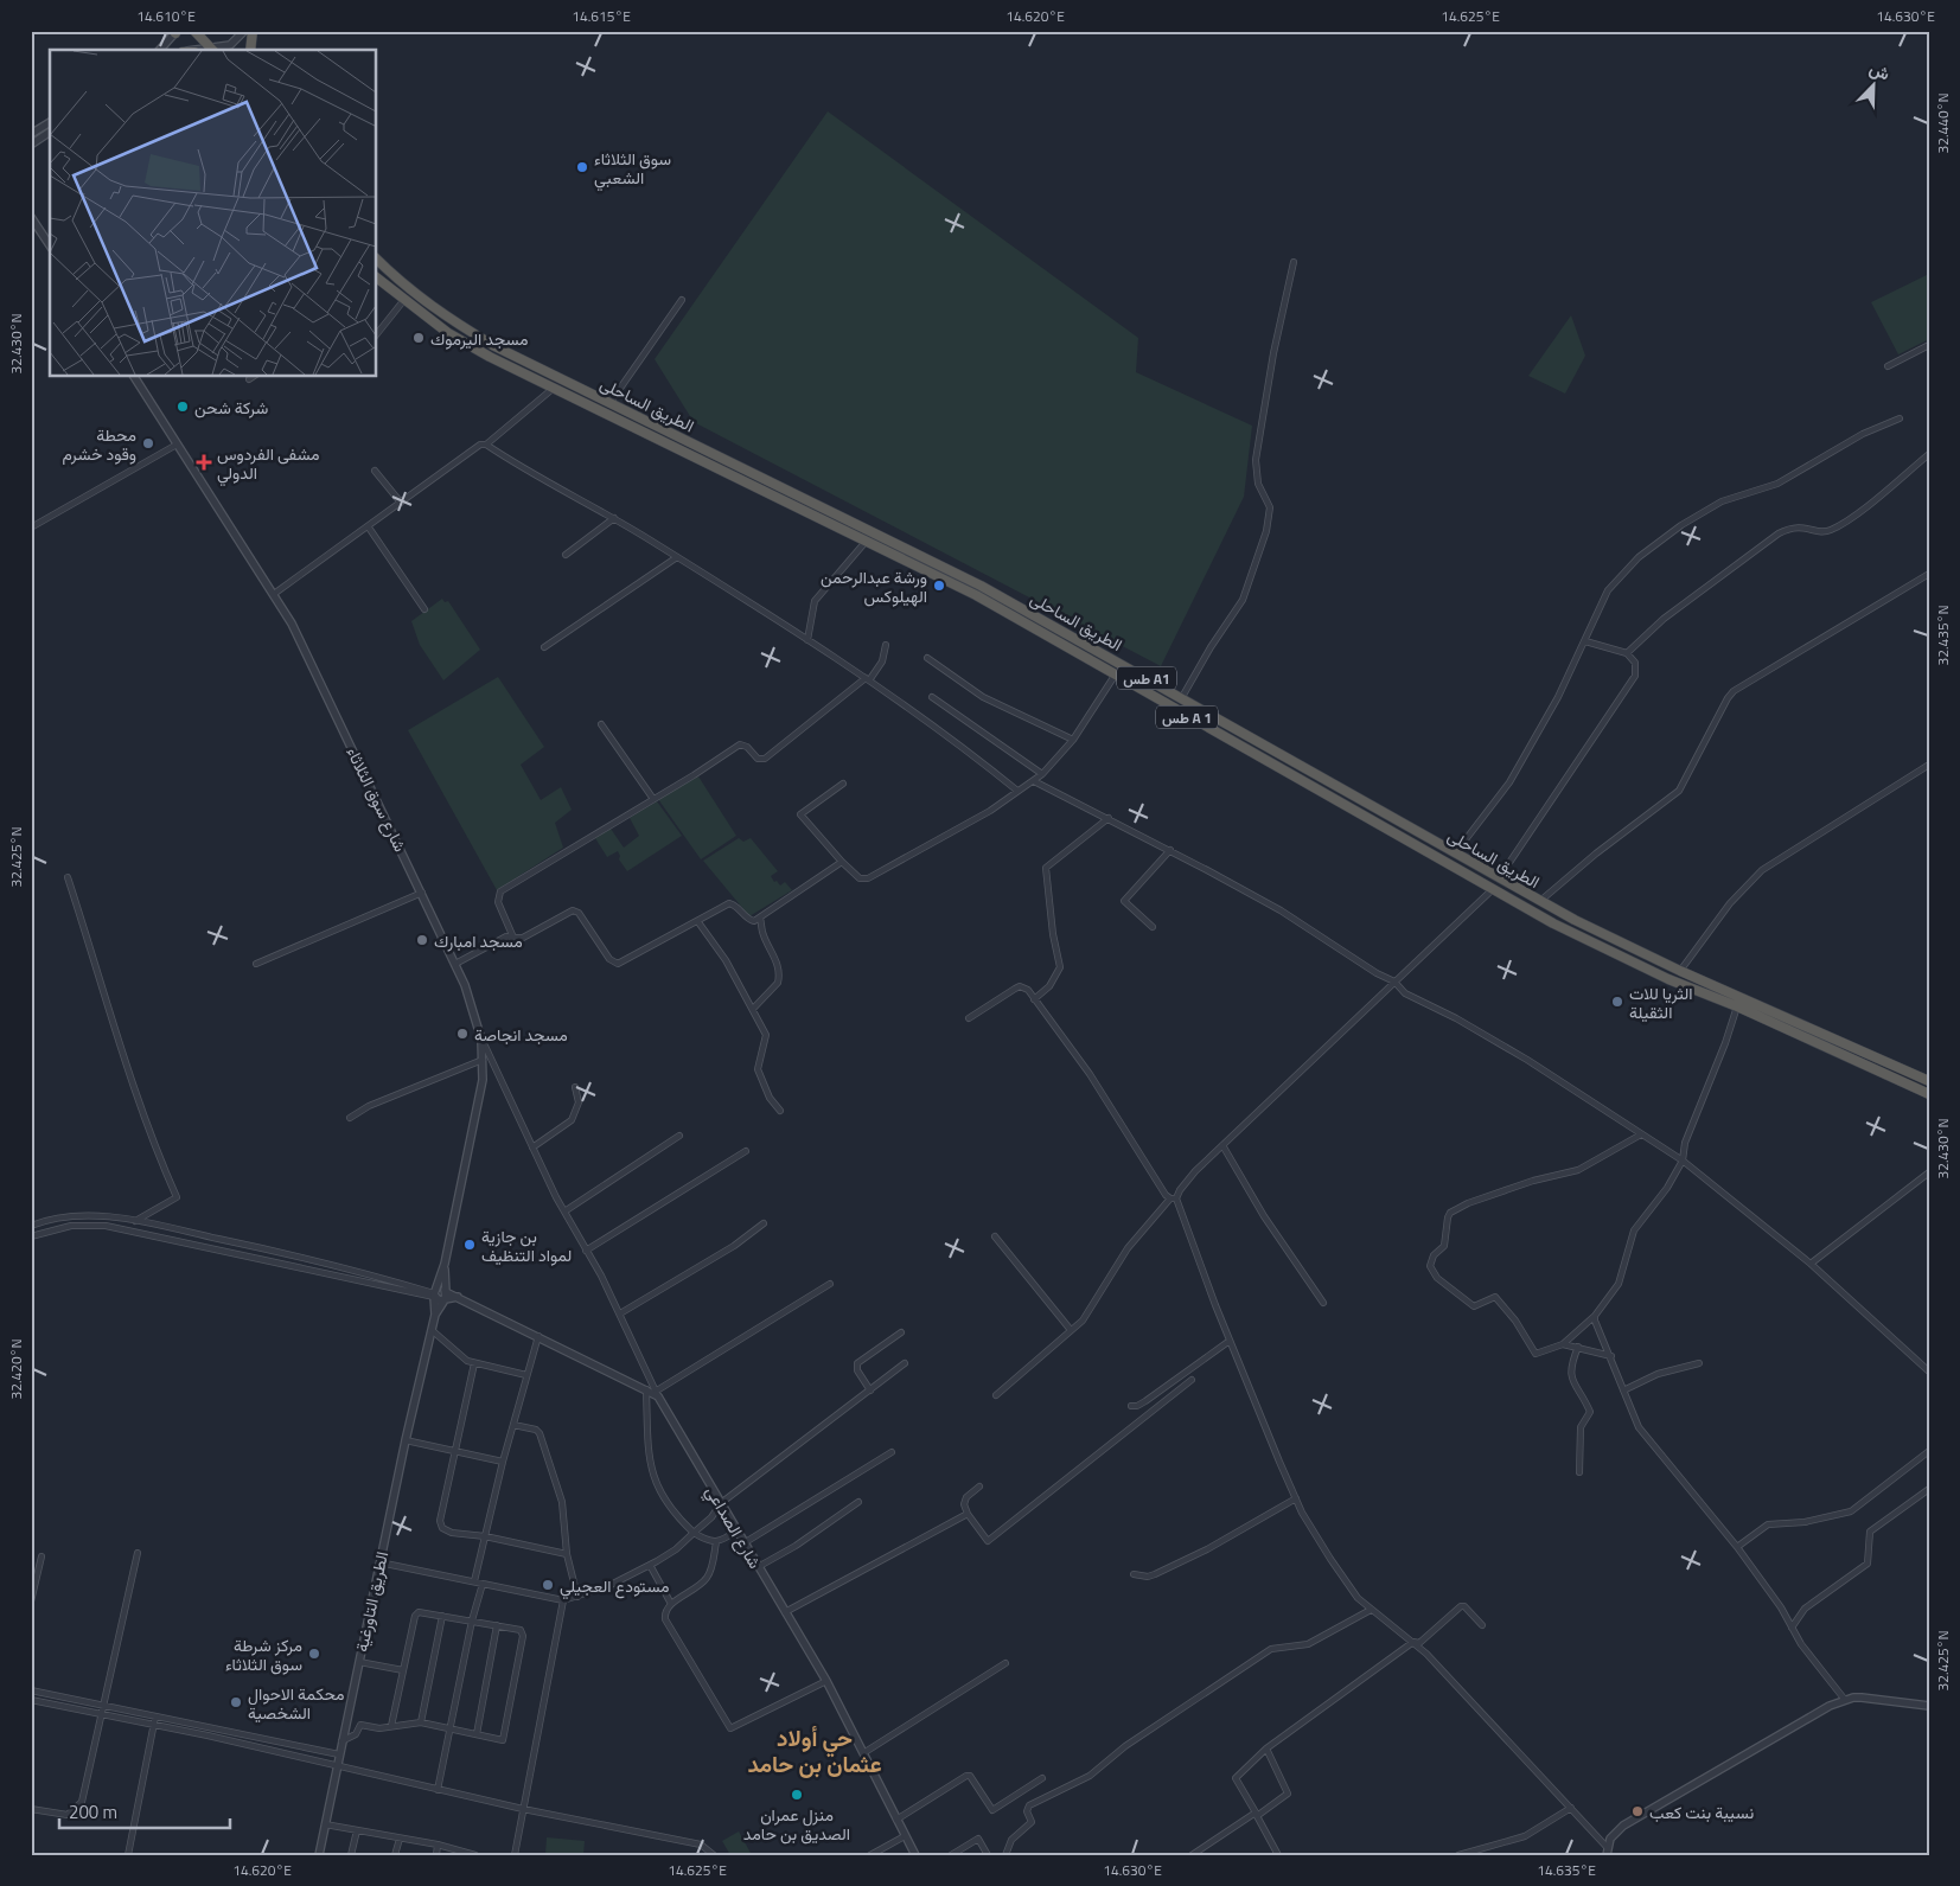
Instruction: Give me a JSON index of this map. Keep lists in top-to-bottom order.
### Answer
{
  "streets": {
    "highway": ["الطريق الساحلى", "طس A1", "طس A 1"],
    "street": ["شارع سوق الثلاثاء", "شارع الصداعي", "الطريق التاورغية"]
  },
  "crossings": [
    ["الطريق الساحلى", "طس A 1"]
  ],
  "districts": ["حي أولاد عثمان بن حامد"],
  "places": {
    "other": [
      "سوق الثلاثاء الشعبي",
      "مسجد اليرموك",
      "شركة شحن",
      "محطة وقود خشرم",
      "ورشة عبدالرحمن الهيلوكس",
      "مسجد امبارك",
      "الثريا للات الثقيلة",
      "مسجد انجاصة",
      "بن جازية لمواد التنظيف",
      "مستودع العجيلي",
      "مركز شرطة سوق الثلاثاء",
      "محكمة الاحوال الشخصية",
      "منزل عمران الصديق بن حامد",
      "نسيبة بنت كعب"
    ],
    "health": ["مشفى الفردوس الدولي"]
  },
  "scale_bar": "200 m",
  "north": "top right",
  "coordinates": [
    "14.610°E",
    "14.615°E",
    "14.620°E",
    "14.625°E",
    "14.630°E",
    "32.440°N",
    "32.430°N",
    "32.435°N",
    "32.425°N",
    "32.420°N",
    "14.635°E"
  ]
}
